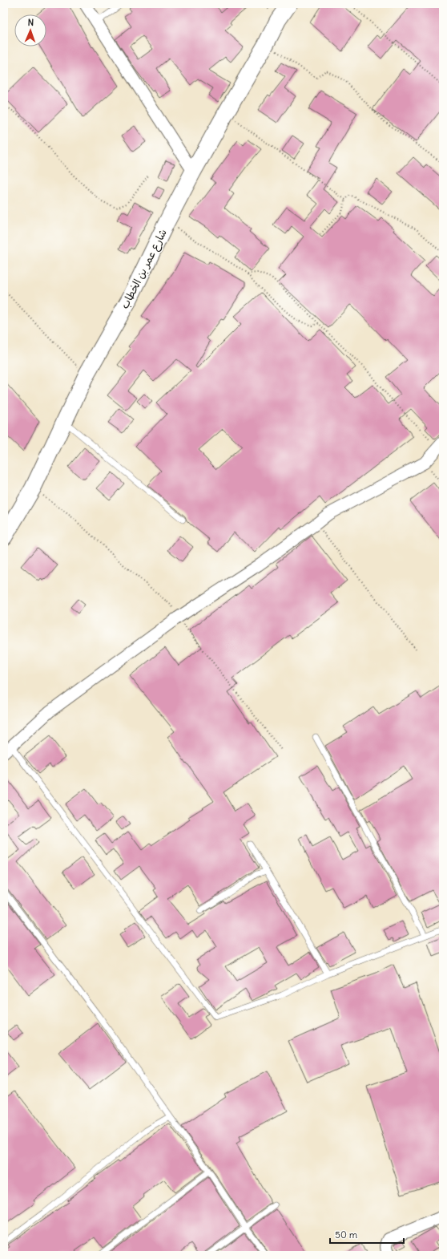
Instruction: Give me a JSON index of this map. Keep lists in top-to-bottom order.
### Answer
{
  "streets": {
    "main road": ["شارع عمر بن الخطاب"]
  },
  "scale_bar": "50 m",
  "north": "top"
}
